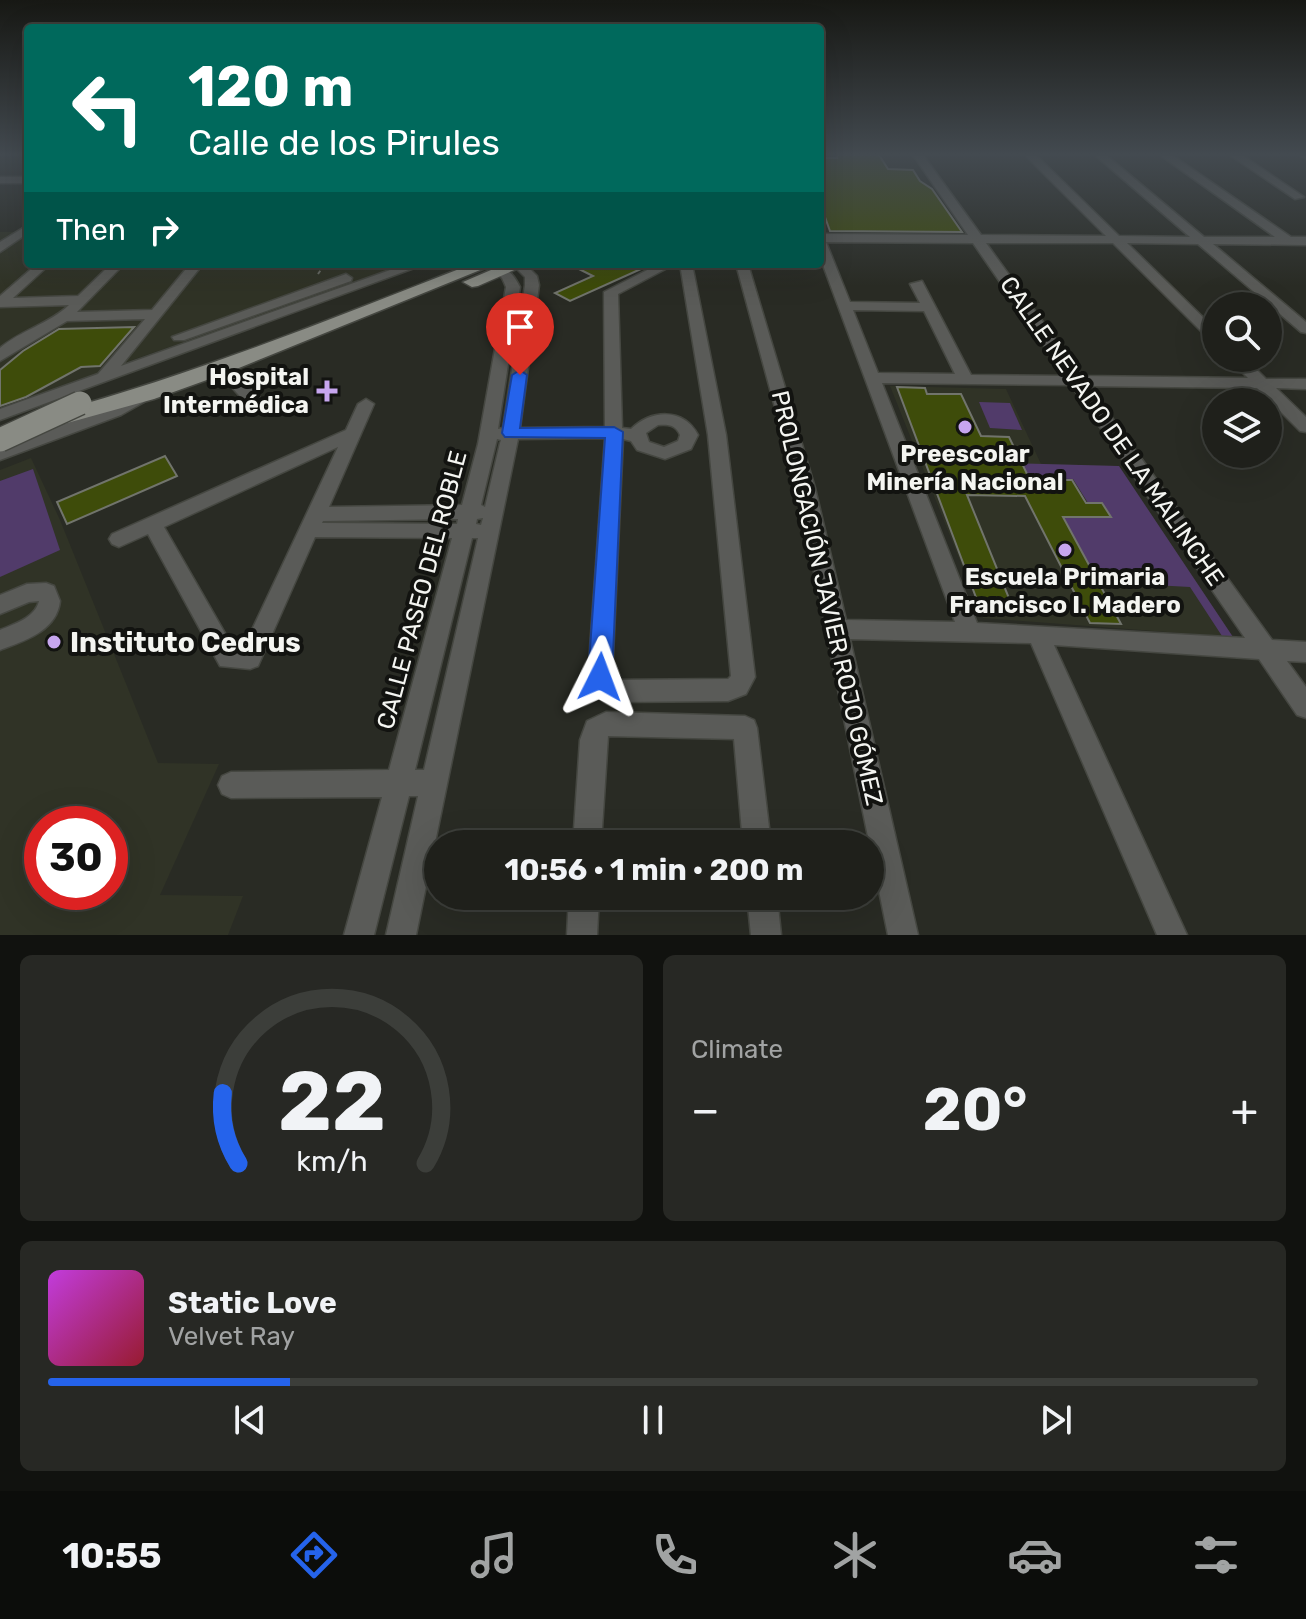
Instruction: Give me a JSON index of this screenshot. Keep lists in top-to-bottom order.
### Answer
{
  "streets": {
    "street": ["CALLE NEVADO DE LA MALINCHE", "CALLE PASEO DEL ROBLE", "PROLONGACIÓN JAVIER ROJO GÓMEZ"]
  },
  "places": {
    "health": ["Hospital Intermédica"],
    "other": ["Preescolar Minería Nacional", "Escuela Primaria Francisco I. Madero", "Instituto Cedrus"]
  },
  "page": {
    "turn": ["120 m", "Calle de los Pirules"],
    "then": "Then",
    "limit": "30",
    "trip": "10:56 · 1 min · 200 m",
    "tile": "Climate",
    "heat": ["−", "20°", "+"],
    "song": ["Static Love", "Velvet Ray"],
    "tabs": "10:55",
    "gauge": ["22", "km/h"]
  }
}
